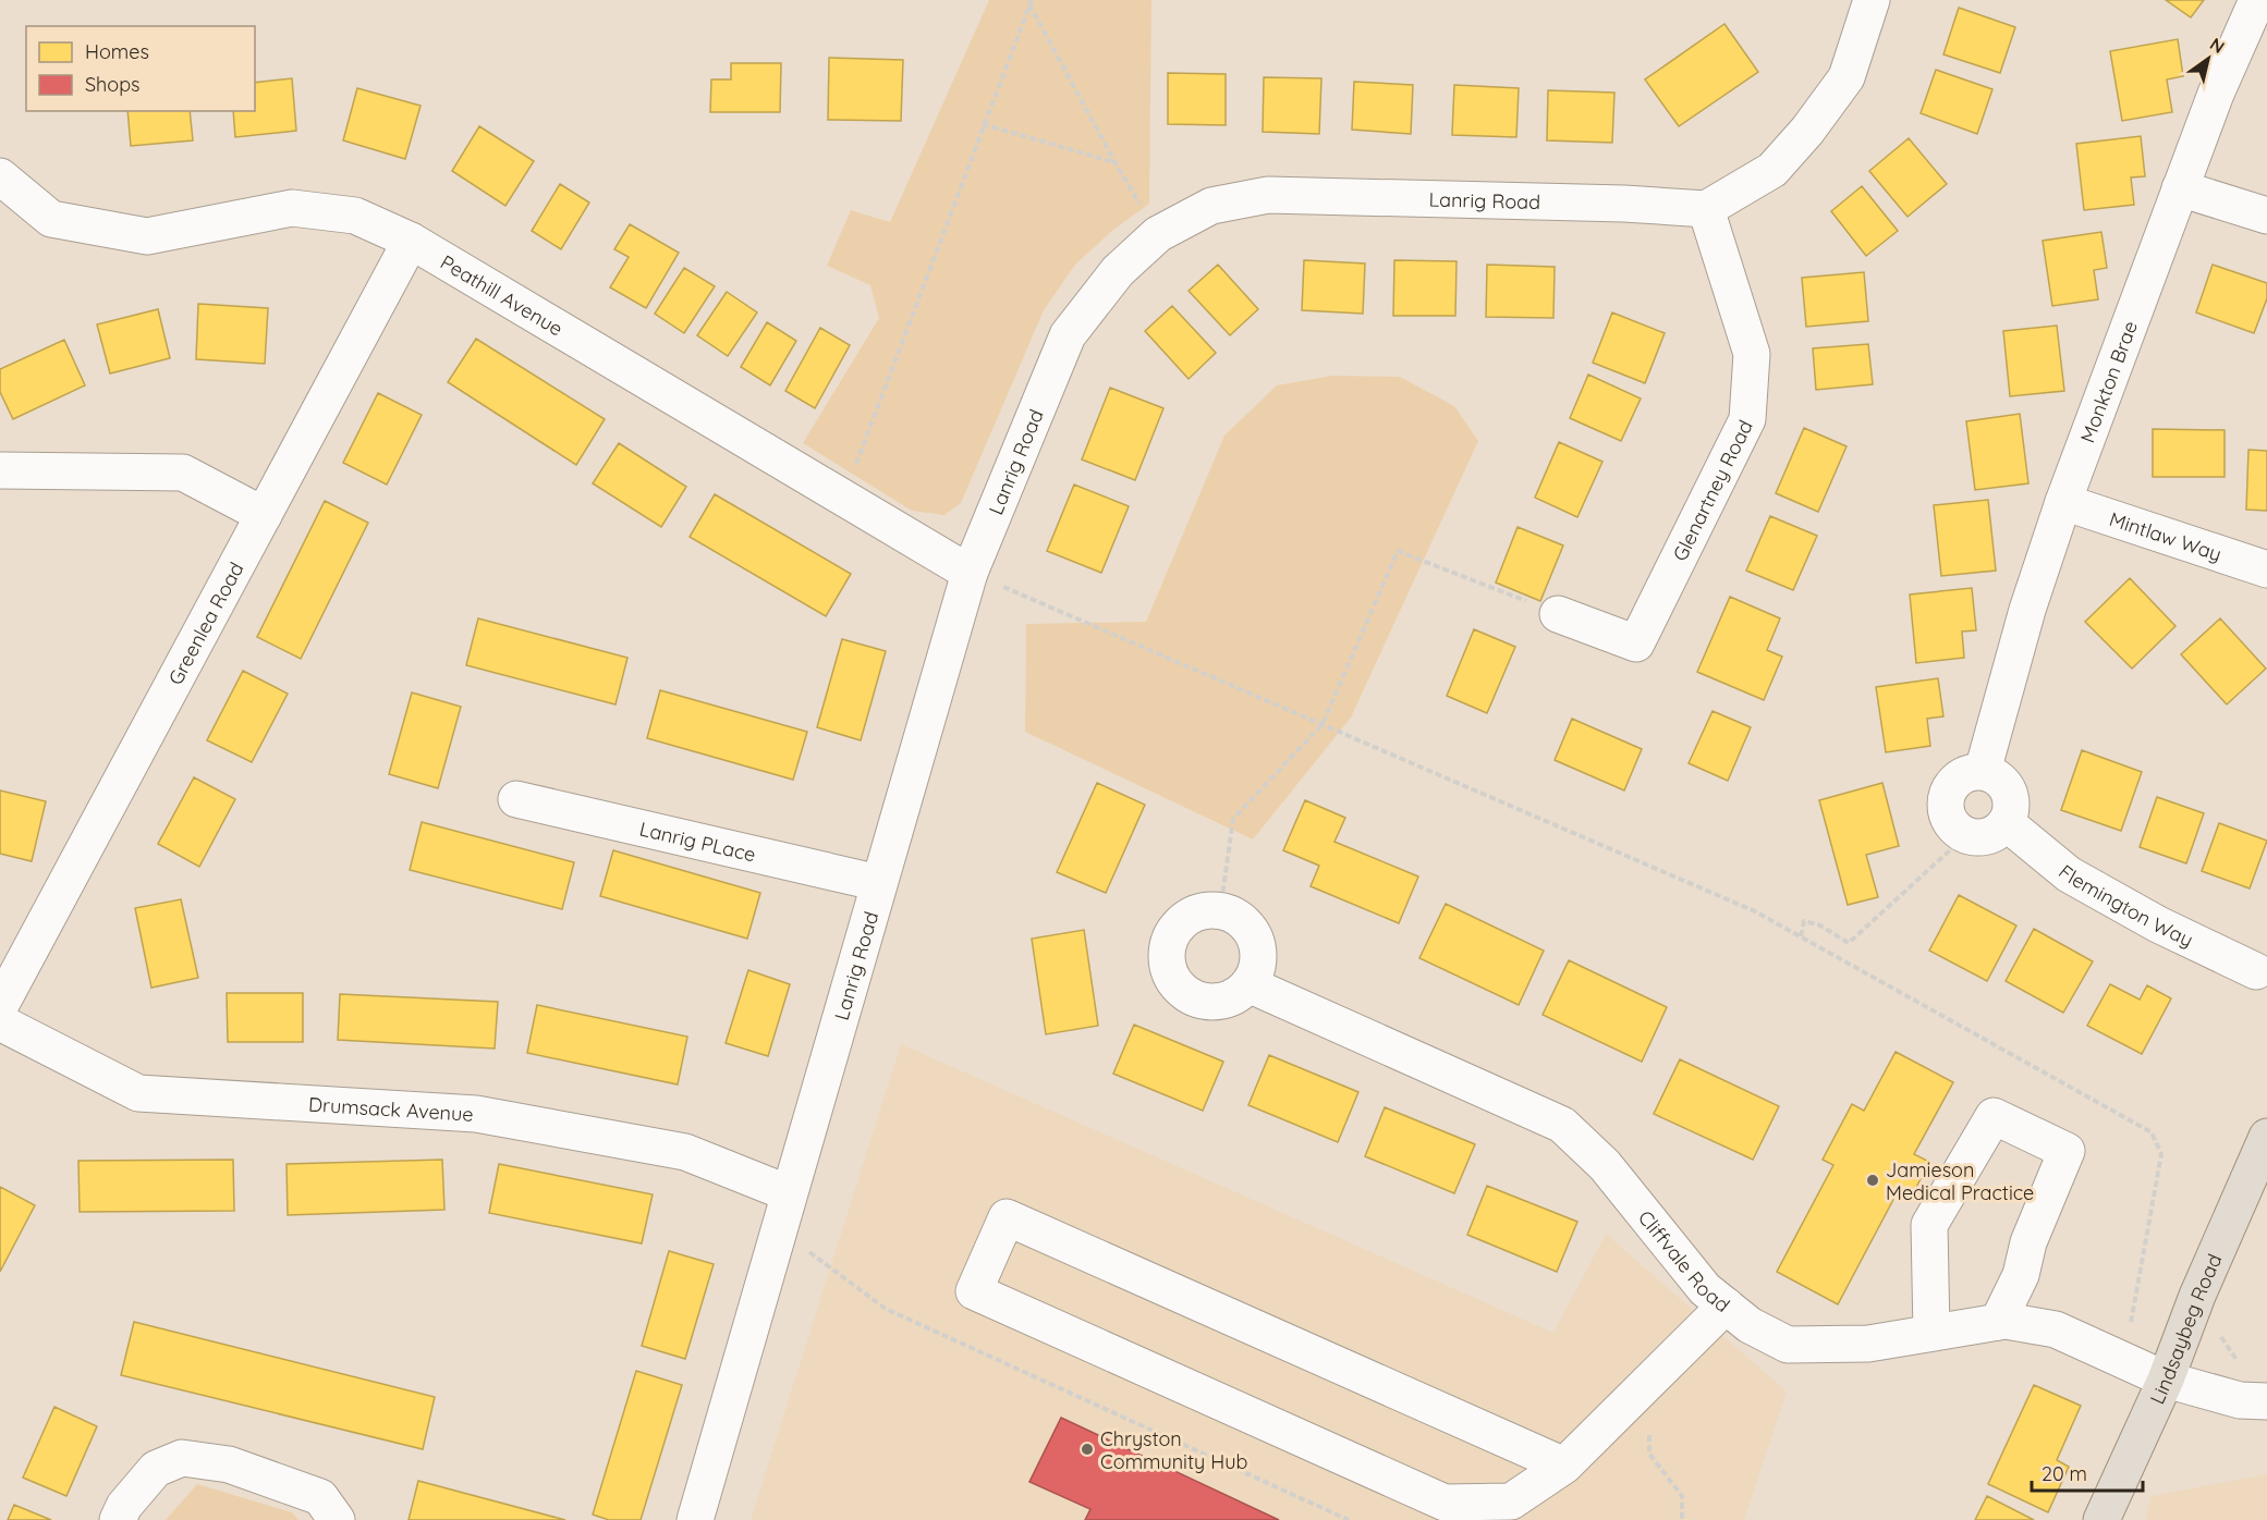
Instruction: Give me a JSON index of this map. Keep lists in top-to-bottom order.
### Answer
{
  "streets": {
    "main road": ["Lindsaybeg Road"],
    "street": [
      "Lanrig Road",
      "Peathill Avenue",
      "Monkton Brae",
      "Glenartney Road",
      "Mintlaw Way",
      "Greenlea Road",
      "Lanrig PLace",
      "Flemington Way",
      "Drumsack Avenue",
      "Cliffvale Road"
    ]
  },
  "crossings": [
    ["Lanrig Road", "Peathill Avenue"],
    ["Lanrig Road", "Glenartney Road"],
    ["Lanrig Road", "Lanrig PLace"],
    ["Lanrig Road", "Drumsack Avenue"],
    ["Peathill Avenue", "Greenlea Road"],
    ["Monkton Brae", "Mintlaw Way"],
    ["Monkton Brae", "Flemington Way"],
    ["Cliffvale Road", "Lindsaybeg Road"]
  ],
  "places": ["Jamieson Medical Practice", "Chryston Community Hub"],
  "legend": ["Homes", "Shops"],
  "scale_bar": "20 m",
  "north": "top right"
}
